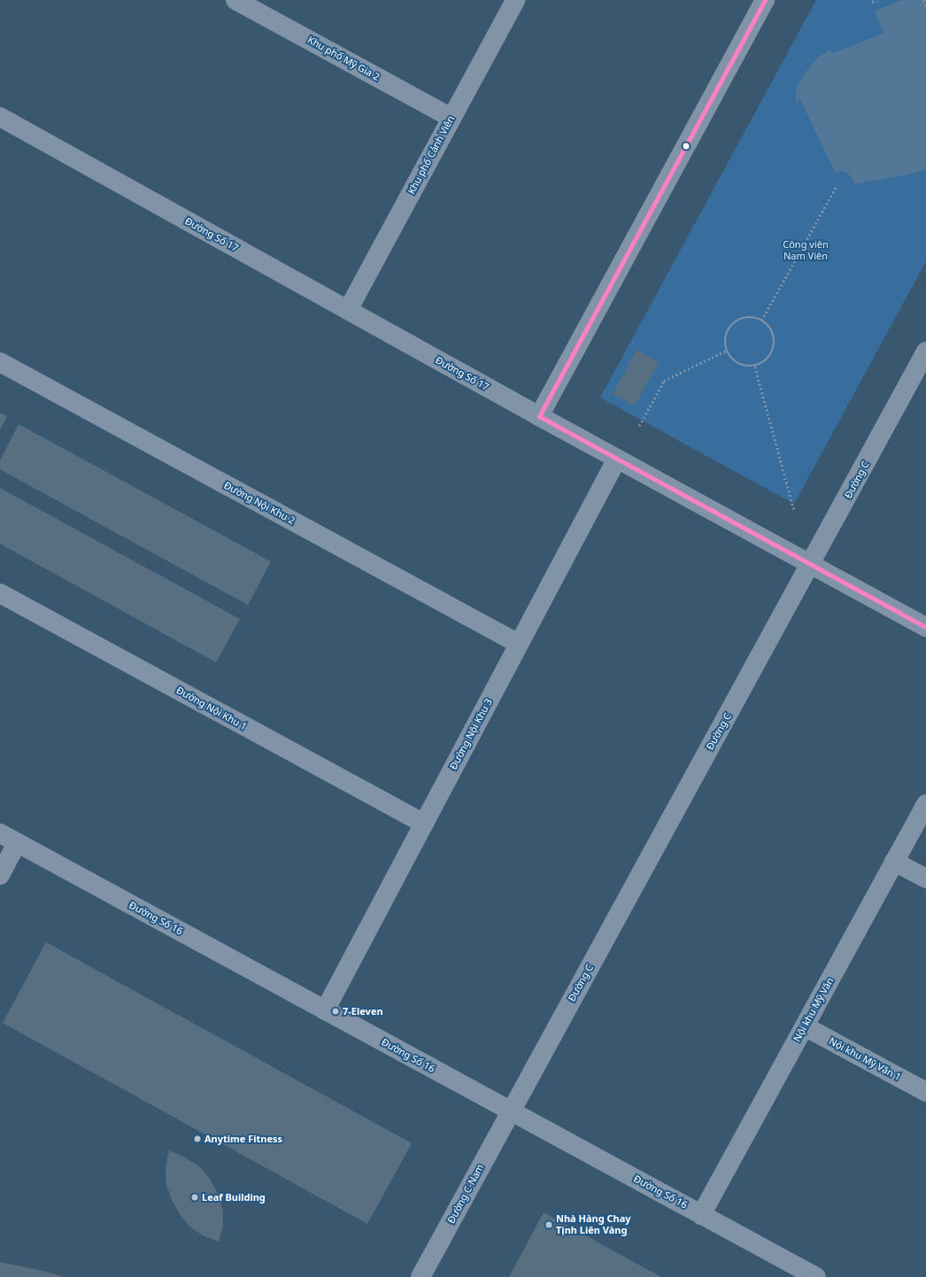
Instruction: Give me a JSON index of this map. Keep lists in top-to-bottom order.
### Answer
{
  "streets": {
    "street": [
      "Khu phố Mỹ Gia 2",
      "Khu phố Cảnh Viên",
      "Đường Số 17",
      "Đường C",
      "Đường Nội Khu 2",
      "Đường Nội Khu 1",
      "Đường Nội Khu 3",
      "Đường Số 16",
      "Nội khu Mỹ Văn",
      "Nội khu Mỹ Văn 1",
      "Đường C-Nam"
    ]
  },
  "crossings": [
    ["Khu phố Mỹ Gia 2", "Khu phố Cảnh Viên"],
    ["Khu phố Cảnh Viên", "Đường Số 17"],
    ["Đường Số 17", "Đường C"],
    ["Đường Số 17", "Đường Nội Khu 3"],
    ["Đường C", "Đường Số 16"],
    ["Đường C", "Đường C-Nam"],
    ["Đường Nội Khu 2", "Đường Nội Khu 3"],
    ["Đường Nội Khu 1", "Đường Nội Khu 3"],
    ["Đường Nội Khu 3", "Đường Số 16"],
    ["Đường Số 16", "Nội khu Mỹ Văn"],
    ["Đường Số 16", "Đường C-Nam"],
    ["Nội khu Mỹ Văn", "Nội khu Mỹ Văn 1"]
  ],
  "parks": ["Công viên Nam Viên"],
  "places": [
    "7-Eleven",
    "Anytime Fitness",
    "Leaf Building",
    "Nhà Hàng Chay Tịnh Liên Vàng"
  ]
}
